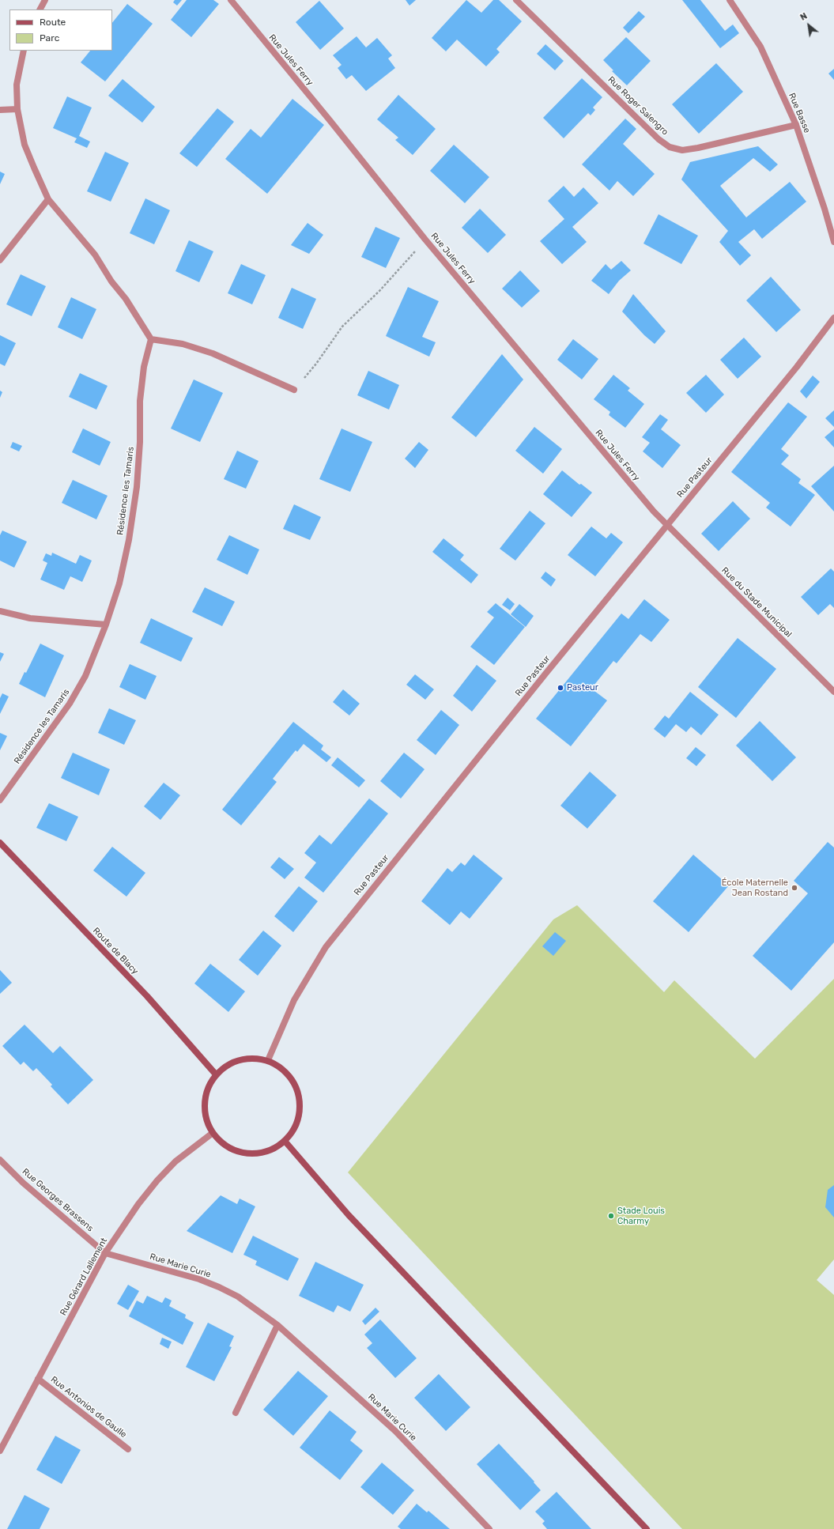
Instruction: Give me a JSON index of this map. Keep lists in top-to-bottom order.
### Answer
{
  "streets": {
    "main road": ["Route de Blacy"],
    "street": [
      "Rue Jules Ferry",
      "Rue Roger Salengro",
      "Rue Basse",
      "Rue Pasteur",
      "Résidence les Tamaris",
      "Rue du Stade Municipal",
      "Rue Georges Brassens",
      "Rue Marie Curie",
      "Rue Gérard Lallement",
      "Rue Antonios de Gaulle"
    ]
  },
  "crossings": [
    ["Rue Jules Ferry", "Rue Pasteur"],
    ["Rue Jules Ferry", "Rue du Stade Municipal"],
    ["Rue Roger Salengro", "Rue Basse"],
    ["Rue Pasteur", "Rue du Stade Municipal"],
    ["Rue Pasteur", "Route de Blacy"],
    ["Rue Pasteur", "Rue Gérard Lallement"],
    ["Route de Blacy", "Rue Gérard Lallement"],
    ["Rue Georges Brassens", "Rue Marie Curie"],
    ["Rue Georges Brassens", "Rue Gérard Lallement"],
    ["Rue Marie Curie", "Rue Gérard Lallement"],
    ["Rue Gérard Lallement", "Rue Antonios de Gaulle"]
  ],
  "places": ["Pasteur", "École Maternelle Jean Rostand", "Stade Louis Charmy"],
  "legend": ["Route", "Parc"],
  "north": "top left"
}
